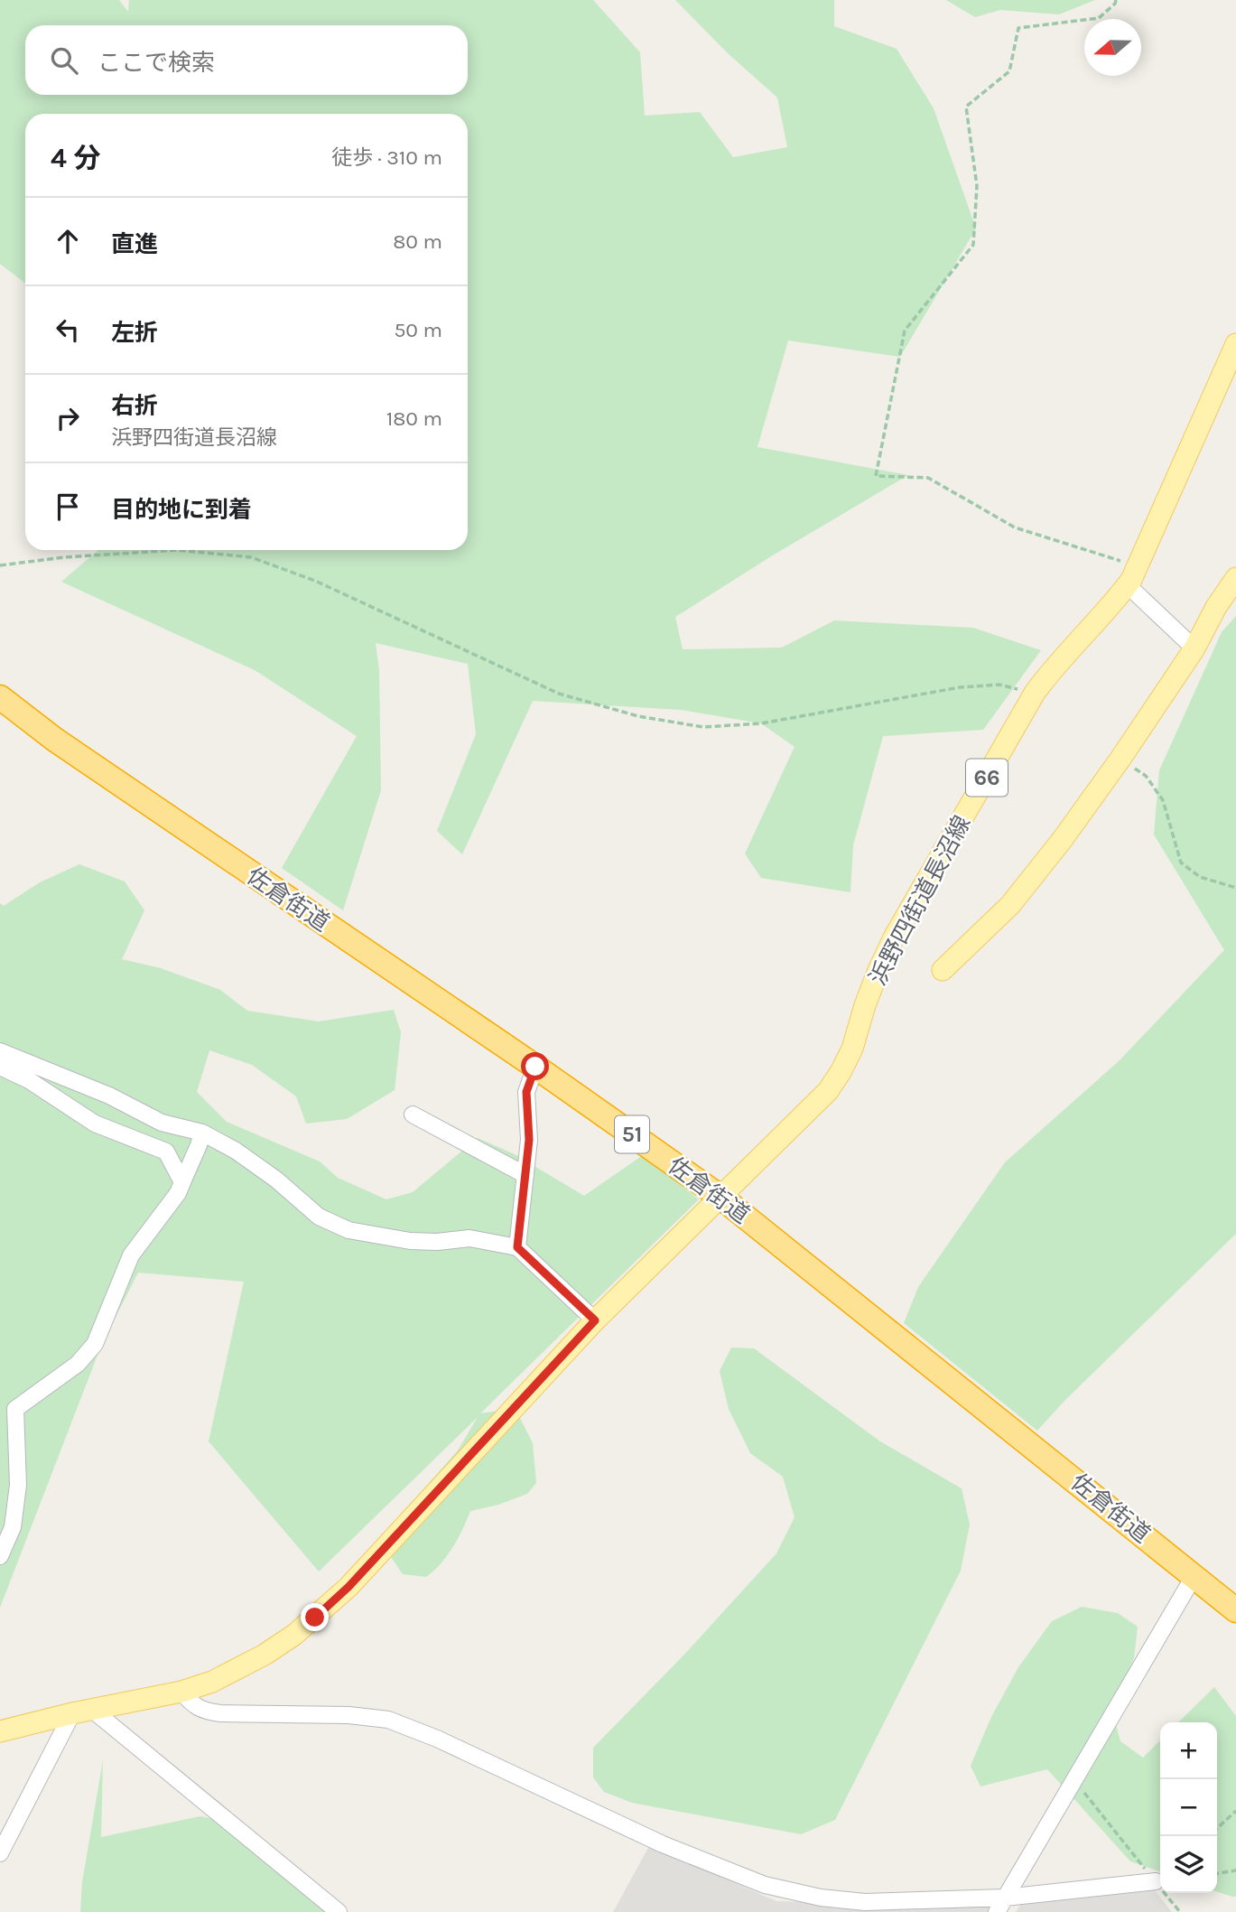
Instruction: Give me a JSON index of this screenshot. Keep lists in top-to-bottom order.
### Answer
{
  "streets": {
    "highway": ["佐倉街道", "51"],
    "main road": ["66", "浜野四街道長沼線"]
  },
  "crossings": [
    ["佐倉街道", "浜野四街道長沼線"]
  ],
  "north": "left",
  "page": {
    "search": "ここで検索",
    "heading": ["4 分", "徒歩 · 310 m"],
    "list": [
      ["直進", "80 m"],
      ["左折", "50 m"],
      ["右折", "浜野四街道長沼線", "180 m"],
      "目的地に到着"
    ],
    "map_buttons": ["+", "−"]
  }
}
